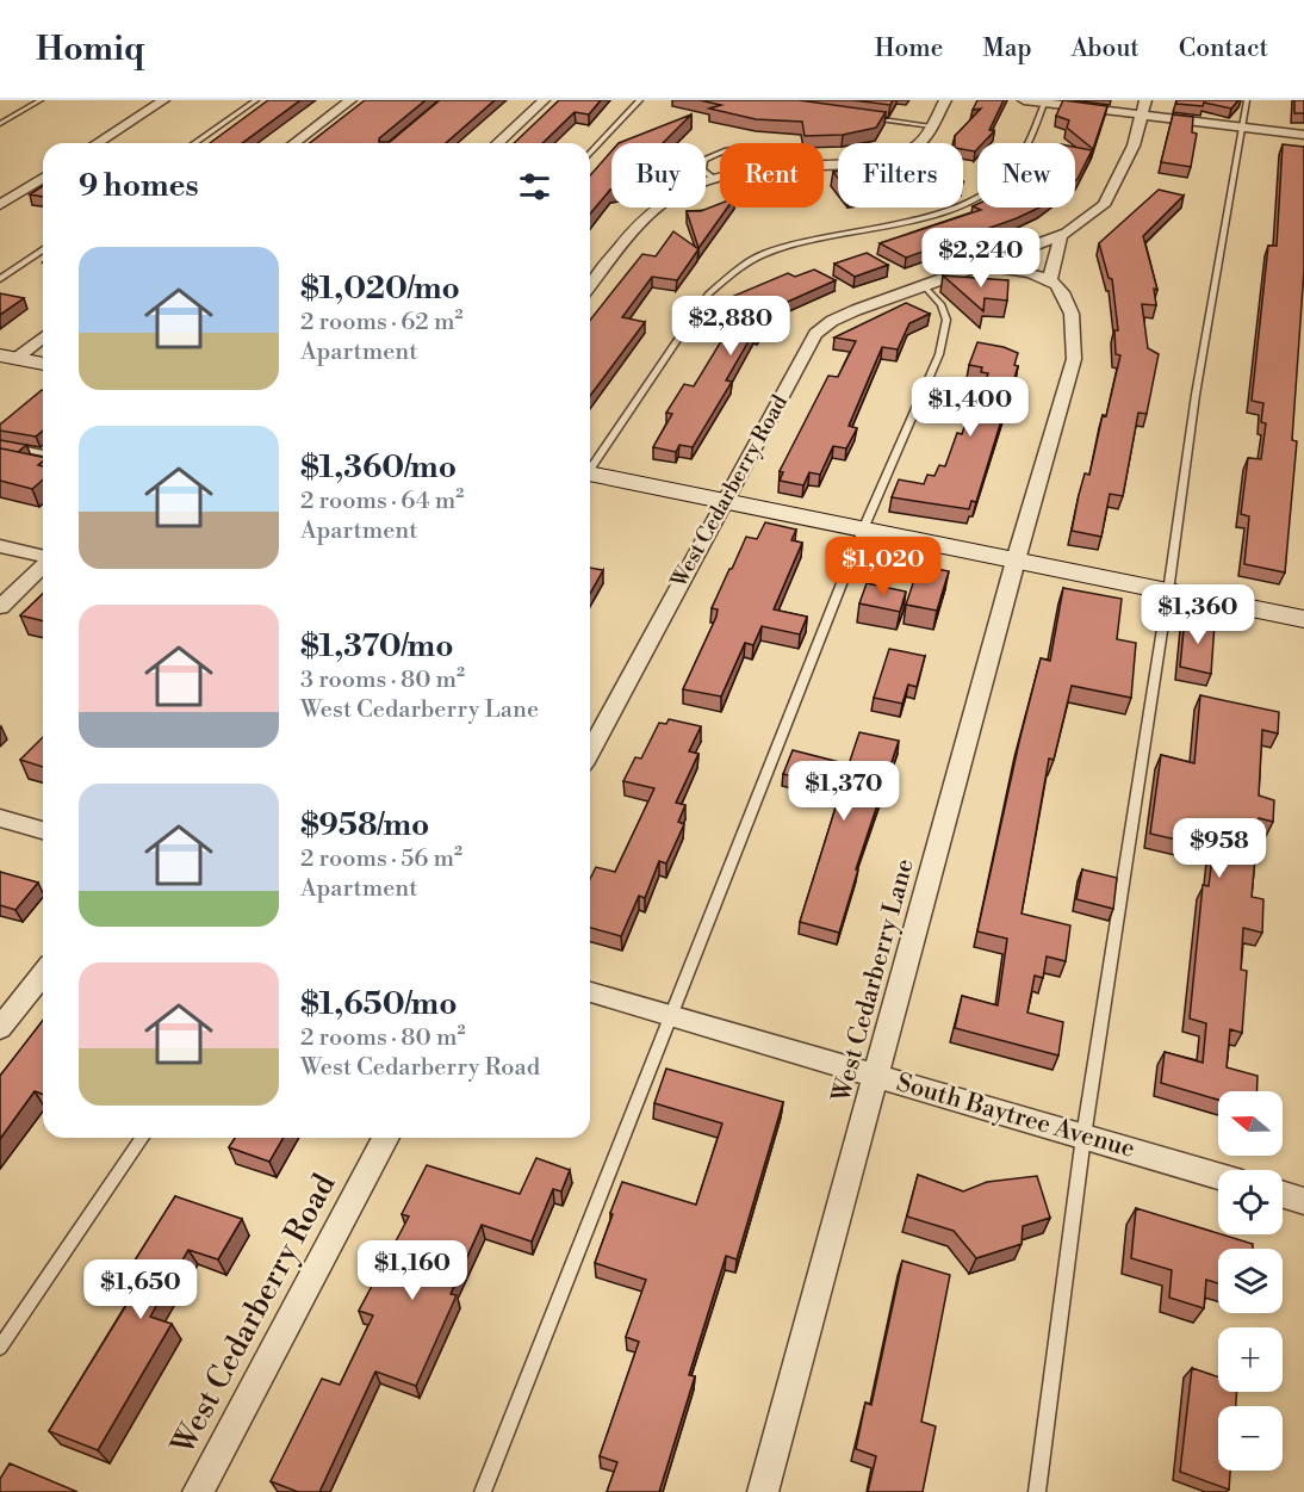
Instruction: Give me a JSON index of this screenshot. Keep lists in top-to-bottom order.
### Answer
{
  "streets": {
    "street": ["West Cedarberry Road", "West Cedarberry Lane", "South Baytree Avenue"]
  },
  "crossings": [
    ["West Cedarberry Lane", "South Baytree Avenue"]
  ],
  "north": "left",
  "page": {
    "header": "Homiq",
    "nav": [
      "Home",
      "Map",
      "About",
      "Contact"
    ],
    "chip": [
      "Buy",
      "Rent",
      "Filters",
      "New"
    ],
    "heading": "9 homes",
    "price": [
      "$2,240",
      "$2,880",
      "$1,400",
      "$1,020",
      "$1,360",
      "$1,370",
      "$958",
      "$1,160",
      "$1,650"
    ],
    "list": [
      {
        "name": "$1,020/mo",
        "note": "2 rooms · 62 m² · Apartment"
      },
      {
        "name": "$1,360/mo",
        "note": "2 rooms · 64 m² · Apartment"
      },
      {
        "name": "$1,370/mo",
        "note": "3 rooms · 80 m² · West Cedarberry Lane"
      },
      {
        "name": "$958/mo",
        "note": "2 rooms · 56 m² · Apartment"
      },
      {
        "name": "$1,650/mo",
        "note": "2 rooms · 80 m² · West Cedarberry Road"
      }
    ],
    "map_buttons": ["+", "−"]
  }
}
